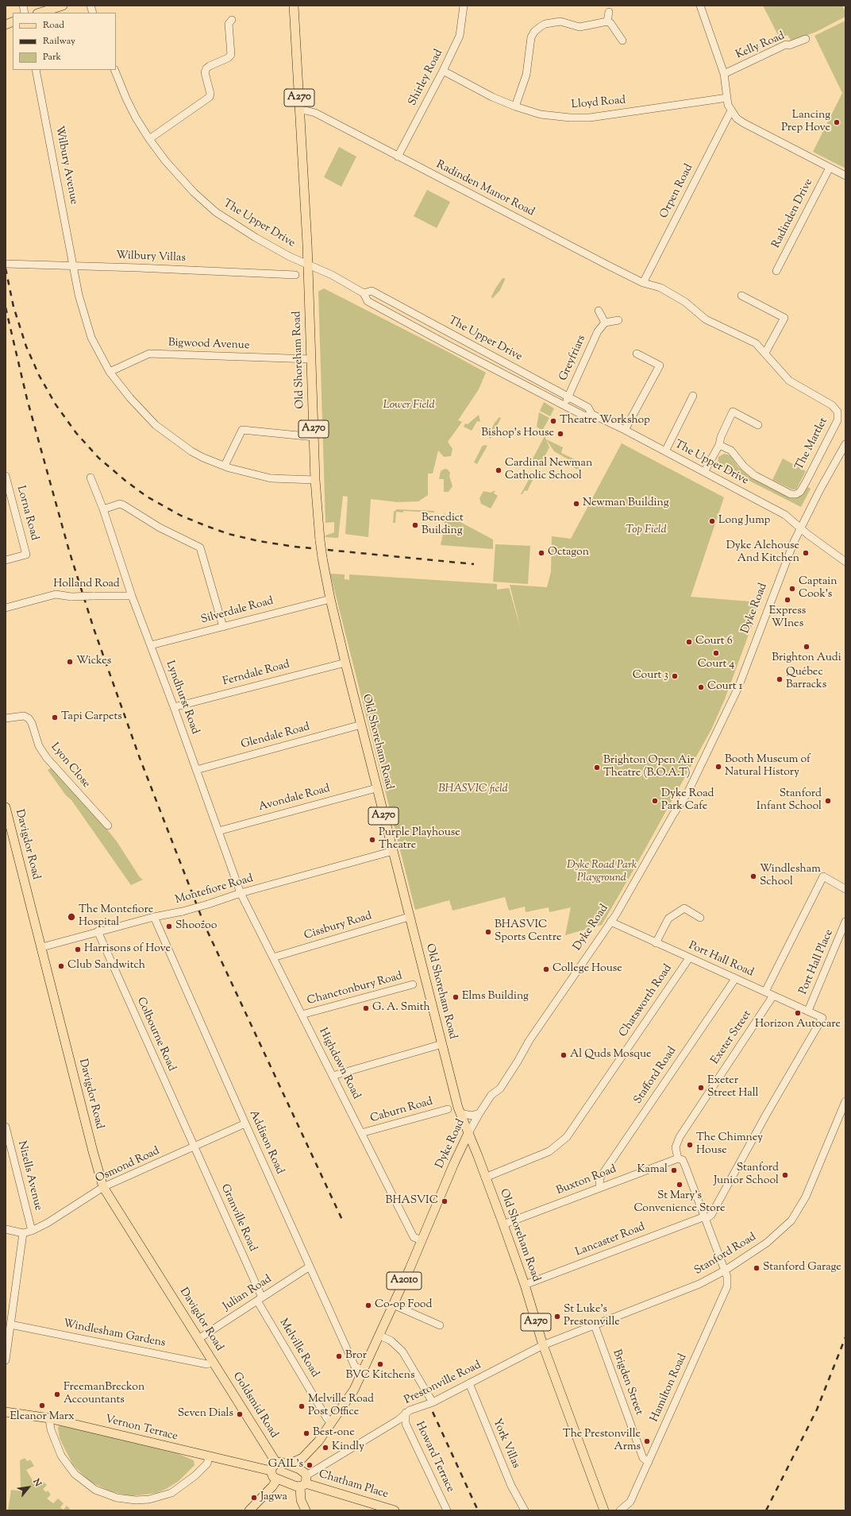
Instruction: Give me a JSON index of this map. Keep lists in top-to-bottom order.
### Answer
{
  "streets": {
    "main road": [
      "A270",
      "Old Shoreham Road",
      "Dyke Road",
      "Davigdor Road",
      "A2010",
      "Goldsmid Road",
      "Vernon Terrace",
      "Chatham Place"
    ],
    "street": [
      "Kelly Road",
      "Shirley Road",
      "Lloyd Road",
      "Wilbury Avenue",
      "Radinden Manor Road",
      "Orpen Road",
      "Radinden Drive",
      "The Upper Drive",
      "Wilbury Villas",
      "Bigwood Avenue",
      "Greyfriars",
      "The Martlet",
      "Lorna Road",
      "Holland Road",
      "Silverdale Road",
      "Ferndale Road",
      "Lyndhurst Road",
      "Glendale Road",
      "Lyon Close",
      "Avondale Road",
      "Montefiore Road",
      "Cissbury Road",
      "Port Hall Road",
      "Port Hall Place",
      "Chanctonbury Road",
      "Chatsworth Road",
      "Colbourne Road",
      "Exeter Street",
      "Highdown Road",
      "Stafford Road",
      "Caburn Road",
      "Addison Road",
      "Osmond Road",
      "Nizells Avenue",
      "Buxton Road",
      "Granville Road",
      "Lancaster Road",
      "Stanford Road",
      "Julian Road",
      "Windlesham Gardens",
      "Melville Road",
      "Brigden Street",
      "Prestonville Road",
      "Hamilton Road",
      "York Villas",
      "Howard Terrace"
    ]
  },
  "crossings": [
    ["Shirley Road", "Lloyd Road"],
    ["Shirley Road", "Radinden Manor Road"],
    ["Wilbury Avenue", "Wilbury Villas"],
    ["Wilbury Avenue", "Bigwood Avenue"],
    ["Wilbury Avenue", "Old Shoreham Road"],
    ["Radinden Manor Road", "Orpen Road"],
    ["Radinden Manor Road", "Old Shoreham Road"],
    ["Radinden Manor Road", "The Martlet"],
    ["The Upper Drive", "Greyfriars"],
    ["The Upper Drive", "Old Shoreham Road"],
    ["The Upper Drive", "Dyke Road"],
    ["Bigwood Avenue", "Old Shoreham Road"],
    ["Old Shoreham Road", "Dyke Road"],
    ["Old Shoreham Road", "Silverdale Road"],
    ["Old Shoreham Road", "Ferndale Road"],
    ["Old Shoreham Road", "Glendale Road"],
    ["Old Shoreham Road", "Avondale Road"],
    ["Old Shoreham Road", "Montefiore Road"],
    ["Old Shoreham Road", "Cissbury Road"],
    ["Old Shoreham Road", "Chatsworth Road"],
    ["Old Shoreham Road", "Buxton Road"],
    ["Old Shoreham Road", "Lancaster Road"],
    ["Old Shoreham Road", "Stanford Road"],
    ["Old Shoreham Road", "Prestonville Road"],
    ["Holland Road", "Lyndhurst Road"],
    ["Dyke Road", "Port Hall Road"],
    ["Dyke Road", "Highdown Road"],
    ["Dyke Road", "Addison Road"],
    ["Dyke Road", "Melville Road"],
    ["Silverdale Road", "Lyndhurst Road"],
    ["Ferndale Road", "Lyndhurst Road"],
    ["Lyndhurst Road", "Glendale Road"],
    ["Lyndhurst Road", "Avondale Road"],
    ["Lyndhurst Road", "Montefiore Road"],
    ["Lyndhurst Road", "Highdown Road"],
    ["Davigdor Road", "Montefiore Road"],
    ["Davigdor Road", "Osmond Road"],
    ["Davigdor Road", "Julian Road"],
    ["Davigdor Road", "Windlesham Gardens"],
    ["Davigdor Road", "Goldsmid Road"],
    ["Montefiore Road", "Colbourne Road"],
    ["Montefiore Road", "Highdown Road"],
    ["Montefiore Road", "Addison Road"],
    ["Cissbury Road", "Highdown Road"],
    ["Port Hall Road", "Port Hall Place"],
    ["Port Hall Road", "Chatsworth Road"],
    ["Port Hall Road", "Exeter Street"],
    ["Port Hall Road", "Stafford Road"],
    ["Port Hall Road", "Lancaster Road"],
    ["Port Hall Road", "Hamilton Road"],
    ["Chanctonbury Road", "Highdown Road"],
    ["Colbourne Road", "Osmond Road"],
    ["Colbourne Road", "Granville Road"],
    ["Exeter Street", "Buxton Road"],
    ["Exeter Street", "Hamilton Road"],
    ["Highdown Road", "Caburn Road"],
    ["Stafford Road", "Buxton Road"],
    ["Addison Road", "Osmond Road"],
    ["Addison Road", "Julian Road"],
    ["Osmond Road", "Nizells Avenue"],
    ["Osmond Road", "Granville Road"],
    ["Buxton Road", "Hamilton Road"],
    ["Granville Road", "Julian Road"],
    ["Granville Road", "Melville Road"],
    ["Lancaster Road", "Hamilton Road"],
    ["Stanford Road", "Brigden Street"],
    ["Stanford Road", "Prestonville Road"],
    ["Stanford Road", "Hamilton Road"],
    ["Julian Road", "Melville Road"],
    ["Windlesham Gardens", "Goldsmid Road"],
    ["Brigden Street", "Hamilton Road"],
    ["Prestonville Road", "York Villas"],
    ["Prestonville Road", "Howard Terrace"],
    ["Prestonville Road", "Chatham Place"]
  ],
  "parks": [
    "Lower Field",
    "Top Field",
    "BHASVIC field",
    "Dyke Road Park Playground"
  ],
  "places": [
    "Lancing Prep Hove",
    "Theatre Workshop",
    "Bishop's House",
    "Cardinal Newman Catholic School",
    "Newman Building",
    "Long Jump",
    "Benedict Building",
    "Octagon",
    "Dyke Alehouse And Kitchen",
    "Captain Cook's",
    "Express WInes",
    "Court 6",
    "Brighton Audi",
    "Court 4",
    "Wickes",
    "Court 3",
    "Québec Barracks",
    "Court 1",
    "Tapi Carpets",
    "Booth Museum of Natural History",
    "Brighton Open Air Theatre (B.O.A.T)",
    "Dyke Road Park Cafe",
    "Stanford Infant School",
    "Purple Playhouse Theatre",
    "Windlesham School",
    "The Montefiore Hospital",
    "Shoozoo",
    "BHASVIC Sports Centre",
    "Harrisons of Hove",
    "Club Sandwitch",
    "College House",
    "Elms Building",
    "G. A. Smith",
    "Horizon Autocare",
    "Al Quds Mosque",
    "Exeter Street Hall",
    "The Chimney House",
    "Kamal",
    "Stanford Junior School",
    "St Mary's Convenience Store",
    "BHASVIC",
    "Stanford Garage",
    "Co-op Food",
    "St Luke's Prestonville",
    "Bror",
    "BVC Kitchens",
    "FreemanBreckon Accountants",
    "Eleanor Marx",
    "Melville Road Post Office",
    "Seven Dials",
    "Best-one",
    "The Prestonville Arms",
    "Kindly",
    "GAIL's",
    "Jagwa"
  ],
  "legend": ["Road", "Railway", "Park"],
  "north": "top right"
}
